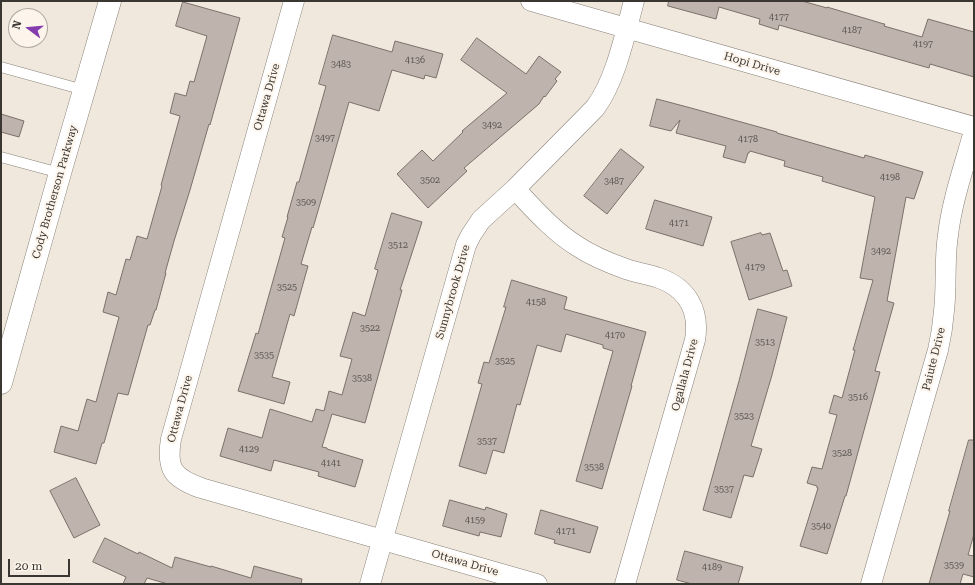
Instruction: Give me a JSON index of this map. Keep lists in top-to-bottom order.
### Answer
{
  "streets": {
    "main road": ["Cody Brotherson Parkway"],
    "street": [
      "Hopi Drive",
      "Ottawa Drive",
      "Sunnybrook Drive",
      "Paiute Drive",
      "Ogallala Drive"
    ]
  },
  "crossings": [
    ["Hopi Drive", "Sunnybrook Drive"],
    ["Ottawa Drive", "Sunnybrook Drive"],
    ["Sunnybrook Drive", "Ogallala Drive"]
  ],
  "house_numbers": [
    "4177",
    "4187",
    "4197",
    "4136",
    "3483",
    "3492",
    "3497",
    "4178",
    "4198",
    "3502",
    "3487",
    "3509",
    "4171",
    "3512",
    "3492",
    "4179",
    "3525",
    "4158",
    "3522",
    "4170",
    "3513",
    "3535",
    "3525",
    "3538",
    "3516",
    "3523",
    "3537",
    "4129",
    "3528",
    "4141",
    "3538",
    "3537",
    "4159",
    "3540",
    "4171",
    "3539",
    "4189"
  ],
  "scale_bar": "20 m",
  "north": "left"
}
